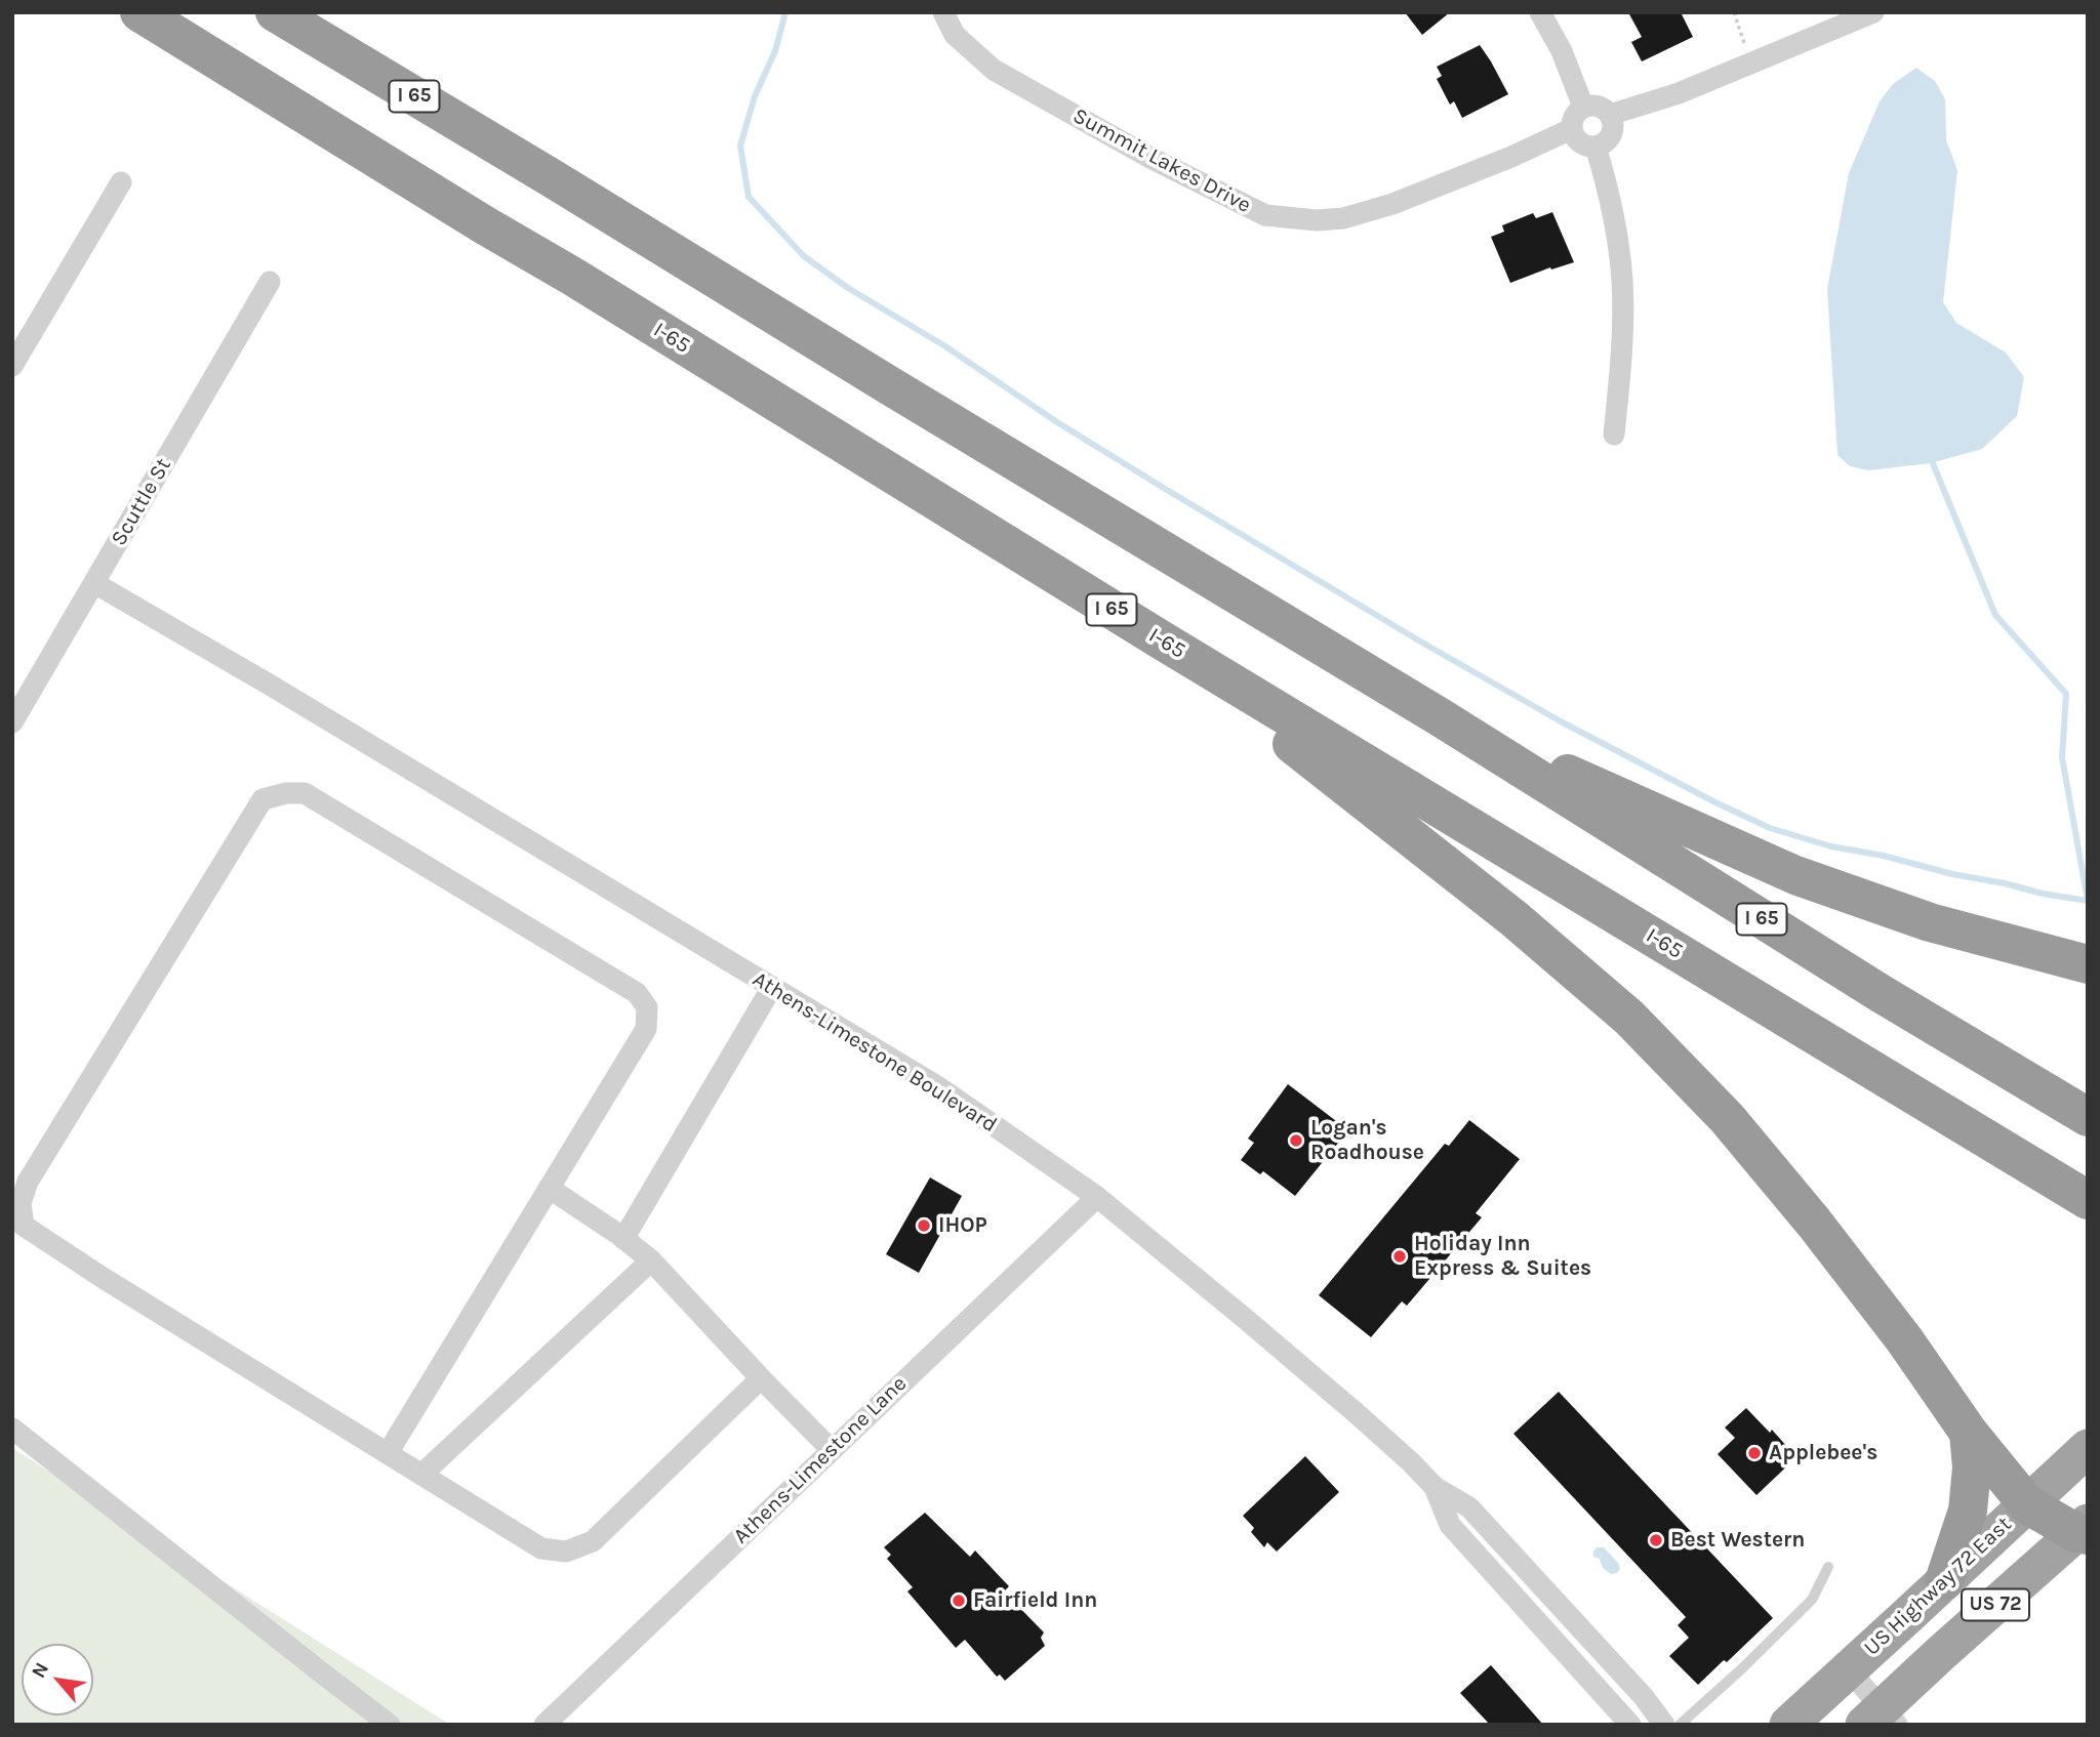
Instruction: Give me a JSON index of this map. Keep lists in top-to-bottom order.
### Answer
{
  "streets": {
    "highway": [
      "I 65",
      "I-65",
      "US Highway 72 East",
      "US 72"
    ],
    "street": [
      "Summit Lakes Drive",
      "Scuttle St",
      "Athens-Limestone Boulevard",
      "Athens-Limestone Lane"
    ]
  },
  "crossings": [
    ["Scuttle St", "Athens-Limestone Boulevard"],
    ["Athens-Limestone Boulevard", "Athens-Limestone Lane"]
  ],
  "places": [
    "Logan's Roadhouse",
    "IHOP",
    "Holiday Inn Express & Suites",
    "Applebee's",
    "Best Western",
    "Fairfield Inn"
  ],
  "north": "top left"
}
